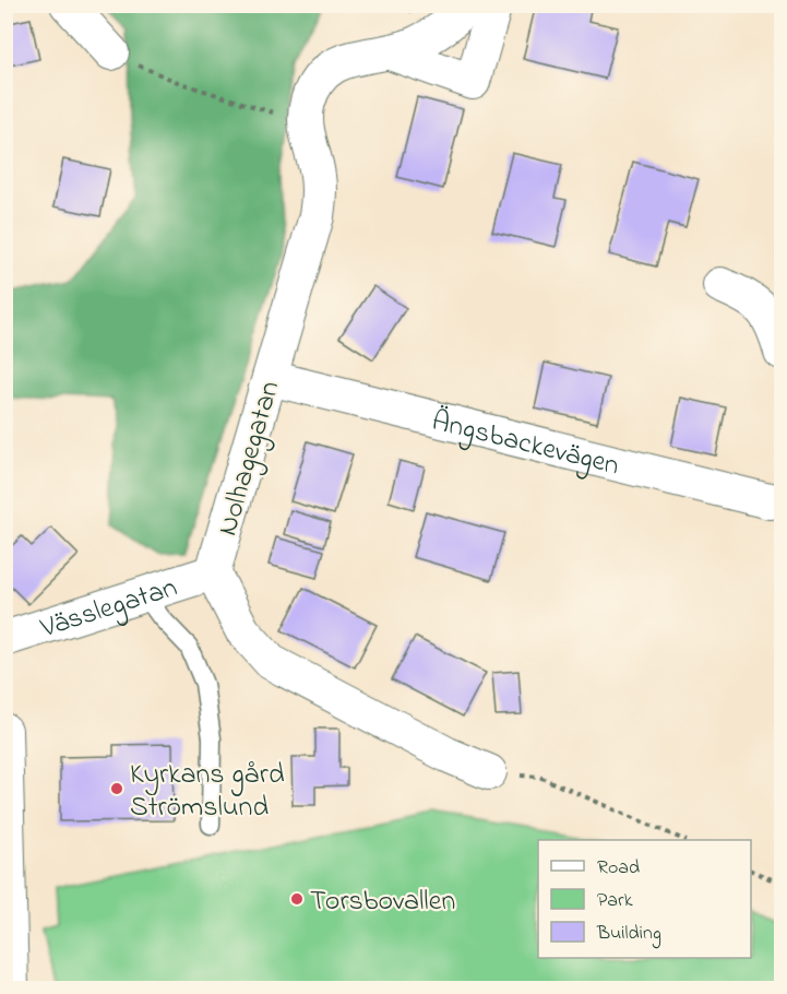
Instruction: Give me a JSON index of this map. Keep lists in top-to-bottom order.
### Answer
{
  "streets": {
    "street": ["Ängsbackevägen", "Nolhagegatan", "Vässlegatan"]
  },
  "crossings": [
    ["Ängsbackevägen", "Nolhagegatan"],
    ["Nolhagegatan", "Vässlegatan"]
  ],
  "places": ["Kyrkans gård Strömslund", "Torsbovallen"],
  "legend": ["Road", "Park", "Building"]
}
